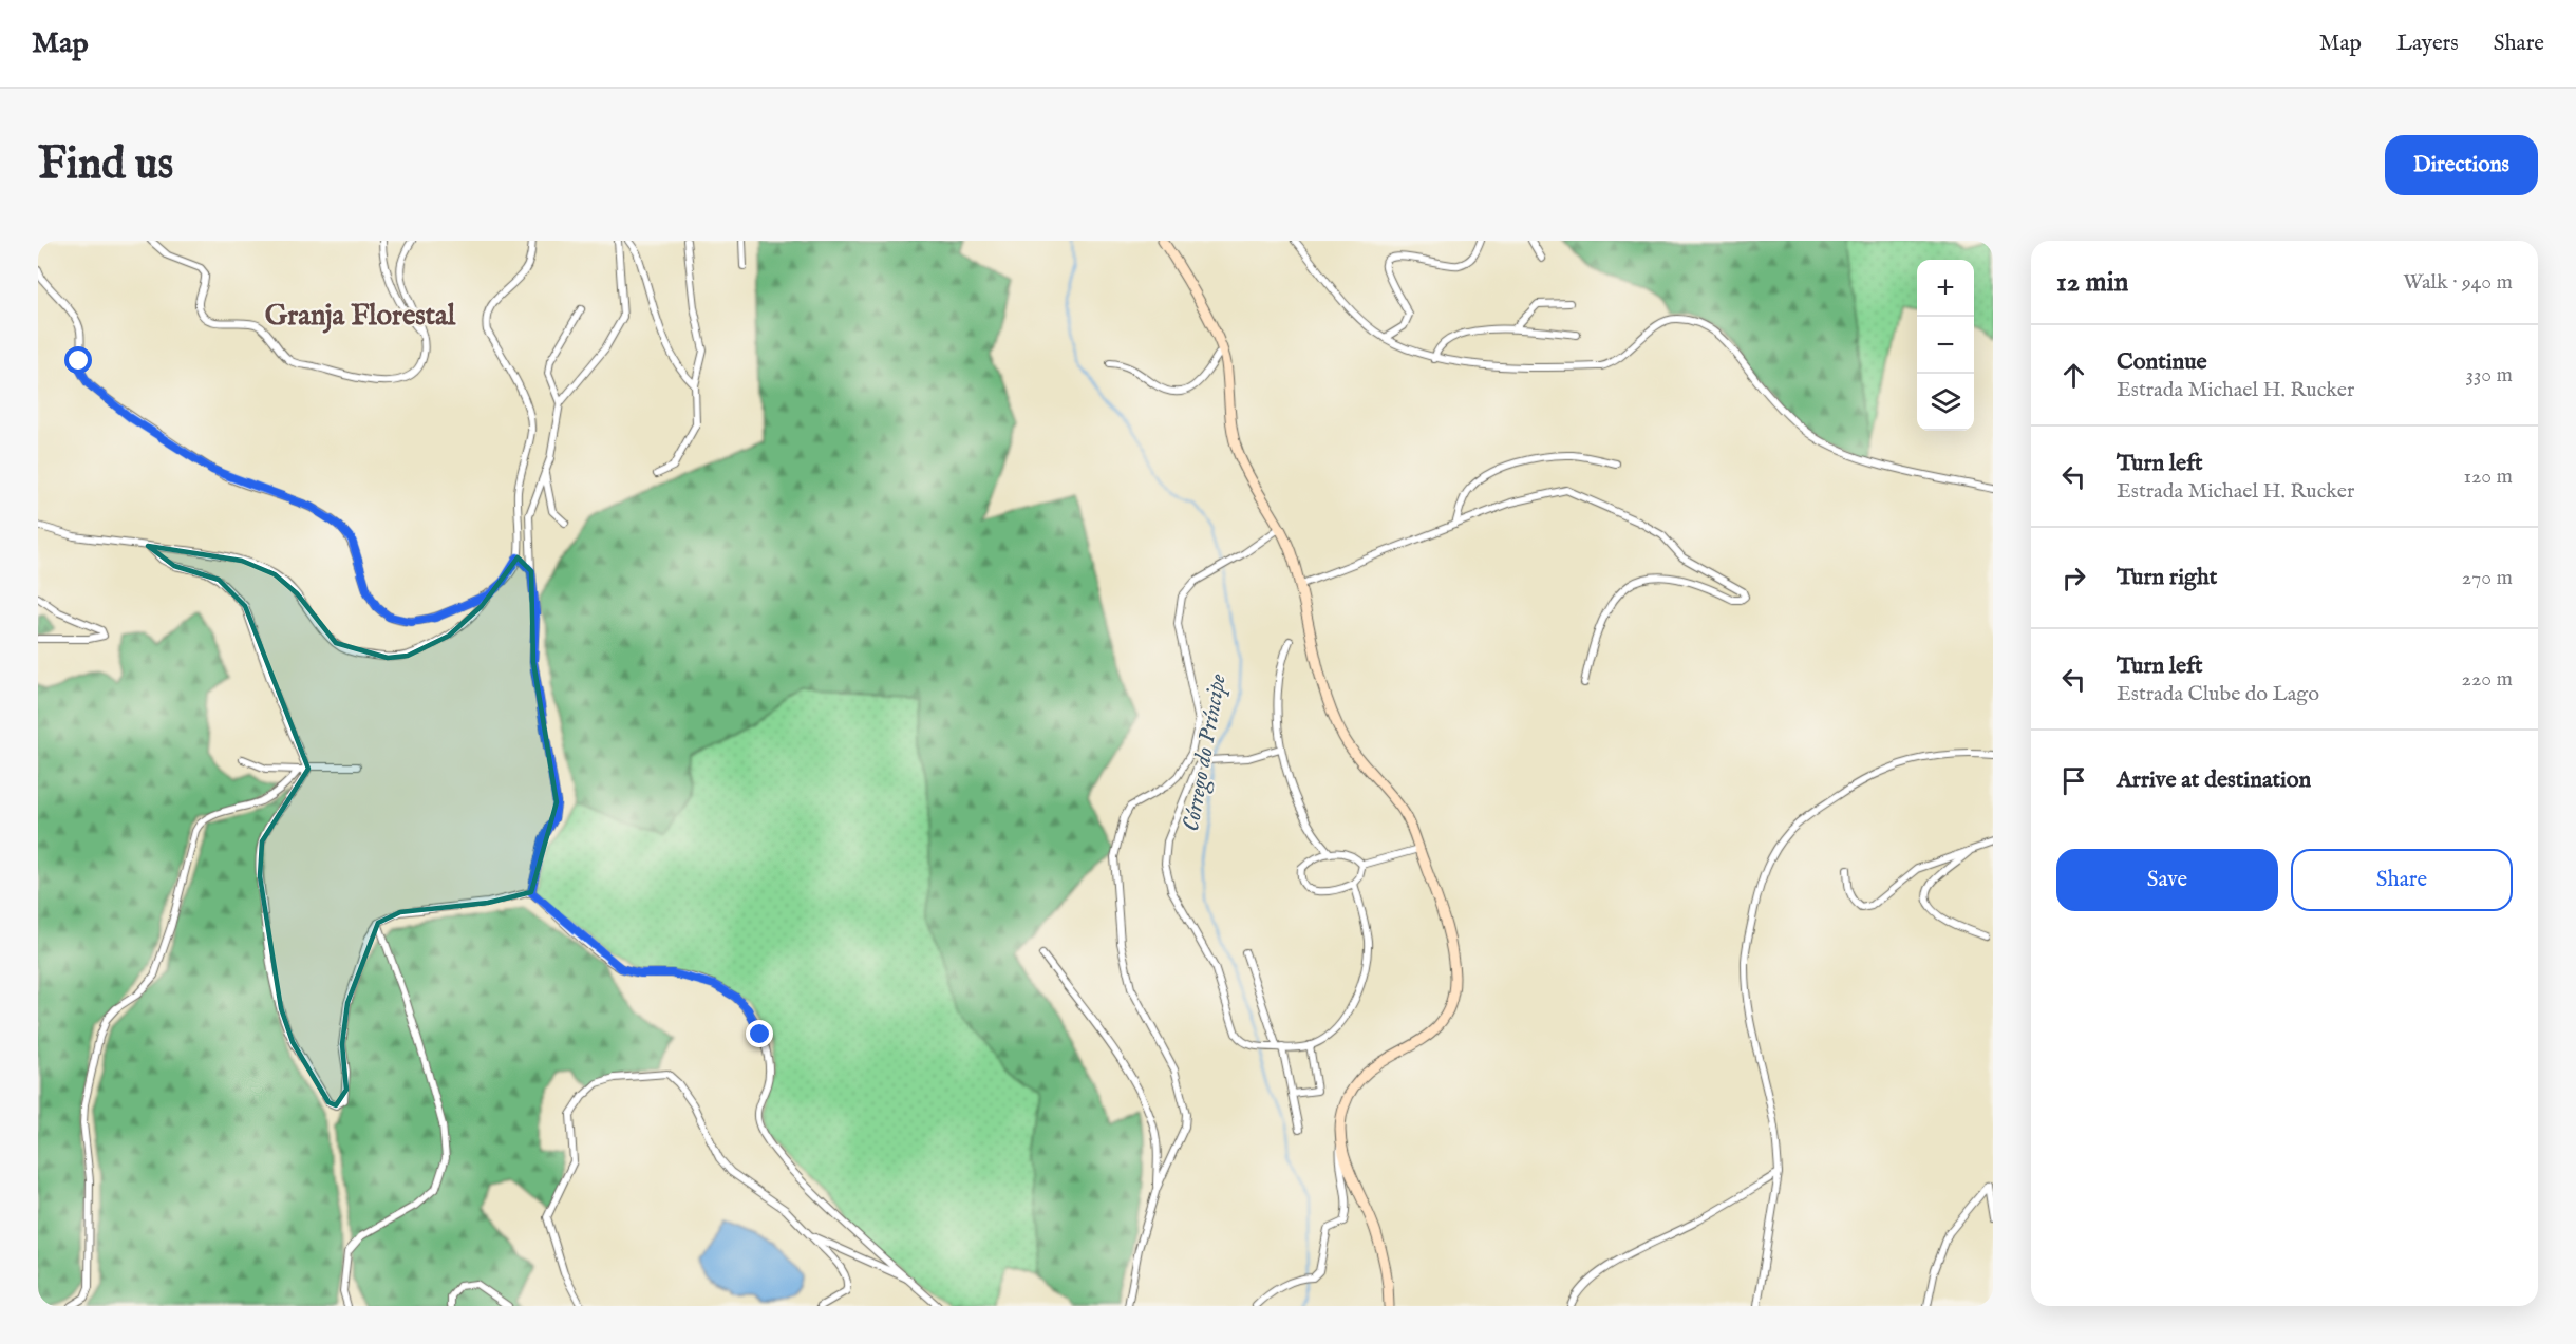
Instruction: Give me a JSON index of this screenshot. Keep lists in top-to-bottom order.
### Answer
{
  "districts": ["Granja Florestal"],
  "water": ["Córrego do Príncipe"],
  "page": {
    "header": "Map",
    "nav": ["Map", "Layers", "Share"],
    "buttons": [
      "Directions",
      ["Save", "Share"]
    ],
    "title": "Find us",
    "heading": ["12 min", "Walk · 940 m"],
    "map_buttons": ["+", "−"],
    "list": [
      ["Continue", "Estrada Michael H. Rucker", "330 m"],
      ["Turn left", "Estrada Michael H. Rucker", "120 m"],
      ["Turn right", "270 m"],
      ["Turn left", "Estrada Clube do Lago", "220 m"],
      "Arrive at destination"
    ]
  }
}
